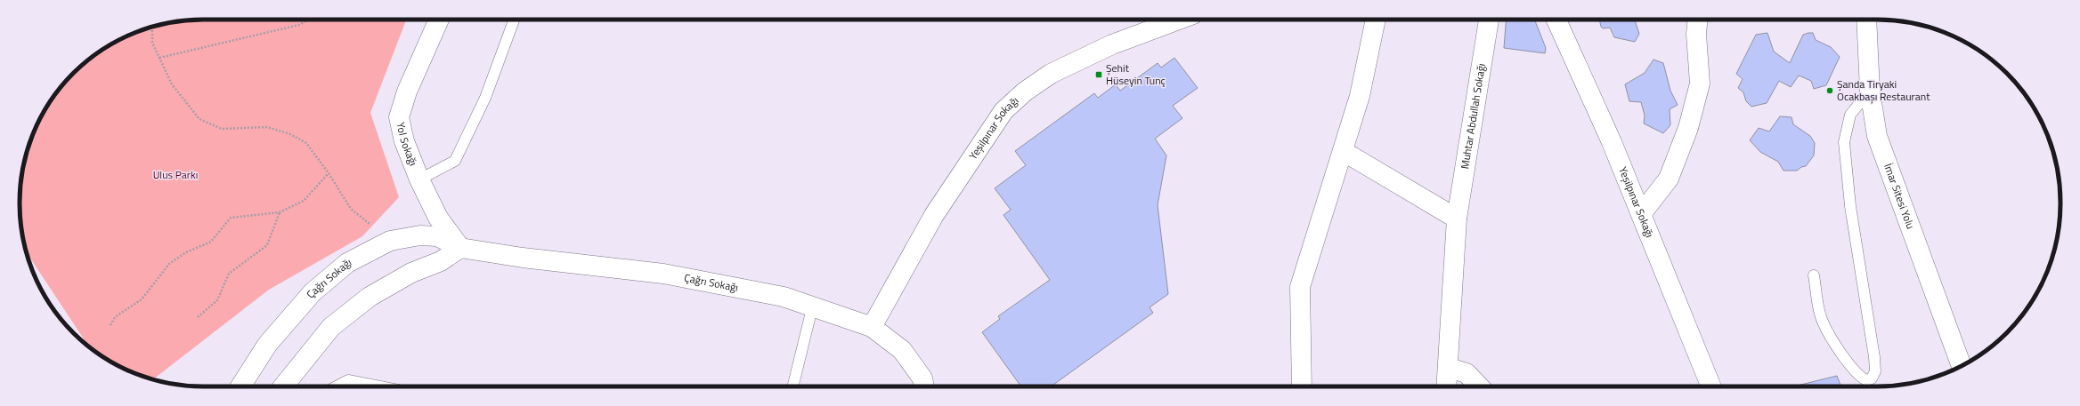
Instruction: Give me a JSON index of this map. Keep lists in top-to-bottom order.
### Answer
{
  "streets": {
    "street": [
      "Muhtar Abdullah Sokağı",
      "Yeşilpınar Sokağı",
      "Yol Sokağı",
      "İmar Sitesi Yolu",
      "Çağrı Sokağı"
    ]
  },
  "crossings": [
    ["Yeşilpınar Sokağı", "Çağrı Sokağı"],
    ["Yol Sokağı", "Çağrı Sokağı"]
  ],
  "parks": ["Ulus Parkı"],
  "places": {
    "transit": ["Şehit Hüseyin Tunç"],
    "other": ["Şanda Tiryaki Ocakbaşı Restaurant"]
  }
}
